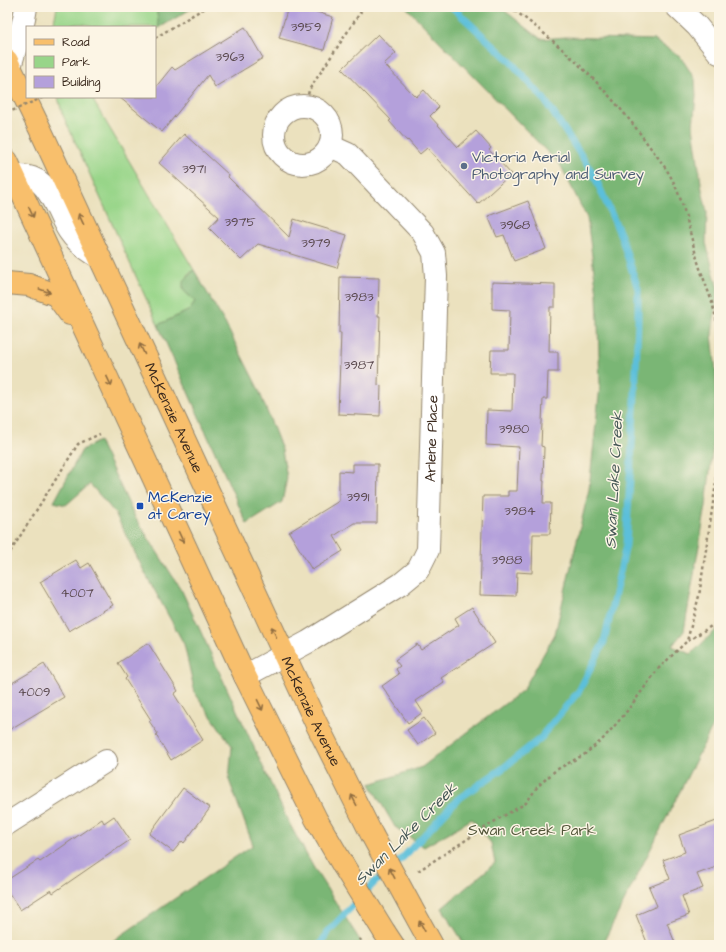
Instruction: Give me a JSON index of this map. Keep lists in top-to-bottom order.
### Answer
{
  "streets": {
    "main road": ["McKenzie Avenue"],
    "street": ["Arlene Place"]
  },
  "crossings": [
    ["McKenzie Avenue", "Arlene Place"]
  ],
  "water": ["Swan Lake Creek"],
  "parks": ["Swan Creek Park"],
  "places": {
    "other": ["Victoria Aerial Photography and Survey"],
    "transit": ["McKenzie at Carey"]
  },
  "house_numbers": [
    "3959",
    "3963",
    "3971",
    "3975",
    "3968",
    "3979",
    "3983",
    "3987",
    "3980",
    "3991",
    "3984",
    "3988",
    "4007",
    "4009"
  ],
  "legend": ["Road", "Park", "Building"]
}
